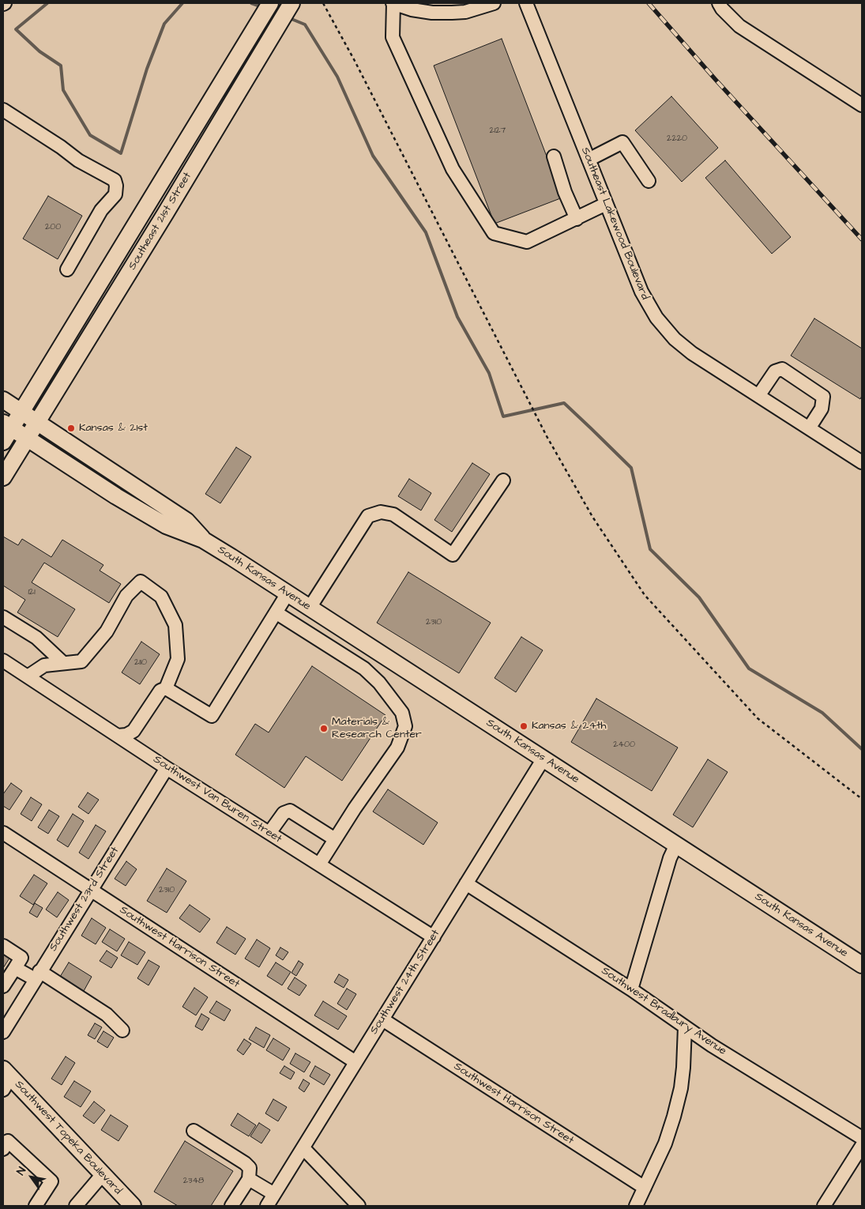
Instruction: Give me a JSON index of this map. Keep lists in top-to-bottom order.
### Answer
{
  "streets": {
    "main road": ["Southeast 21st Street", "South Kansas Avenue", "Southwest Topeka Boulevard"],
    "street": [
      "Southeast Lakewood Boulevard",
      "Southwest Van Buren Street",
      "Southwest 23rd Street",
      "Southwest Harrison Street",
      "Southwest 24th Street",
      "Southwest Bradbury Avenue"
    ]
  },
  "crossings": [
    ["Southeast 21st Street", "South Kansas Avenue"],
    ["South Kansas Avenue", "Southwest 24th Street"],
    ["Southwest Van Buren Street", "Southwest 23rd Street"],
    ["Southwest Van Buren Street", "Southwest 24th Street"],
    ["Southwest 23rd Street", "Southwest Harrison Street"],
    ["Southwest Harrison Street", "Southwest 24th Street"],
    ["Southwest 24th Street", "Southwest Bradbury Avenue"]
  ],
  "places": ["Kansas & 21st", "Kansas & 24th", "Materials & Research Center"],
  "house_numbers": [
    "2127",
    "2220",
    "200",
    "121",
    "2310",
    "2110",
    "2400",
    "2310",
    "2348"
  ],
  "north": "top left"
}
